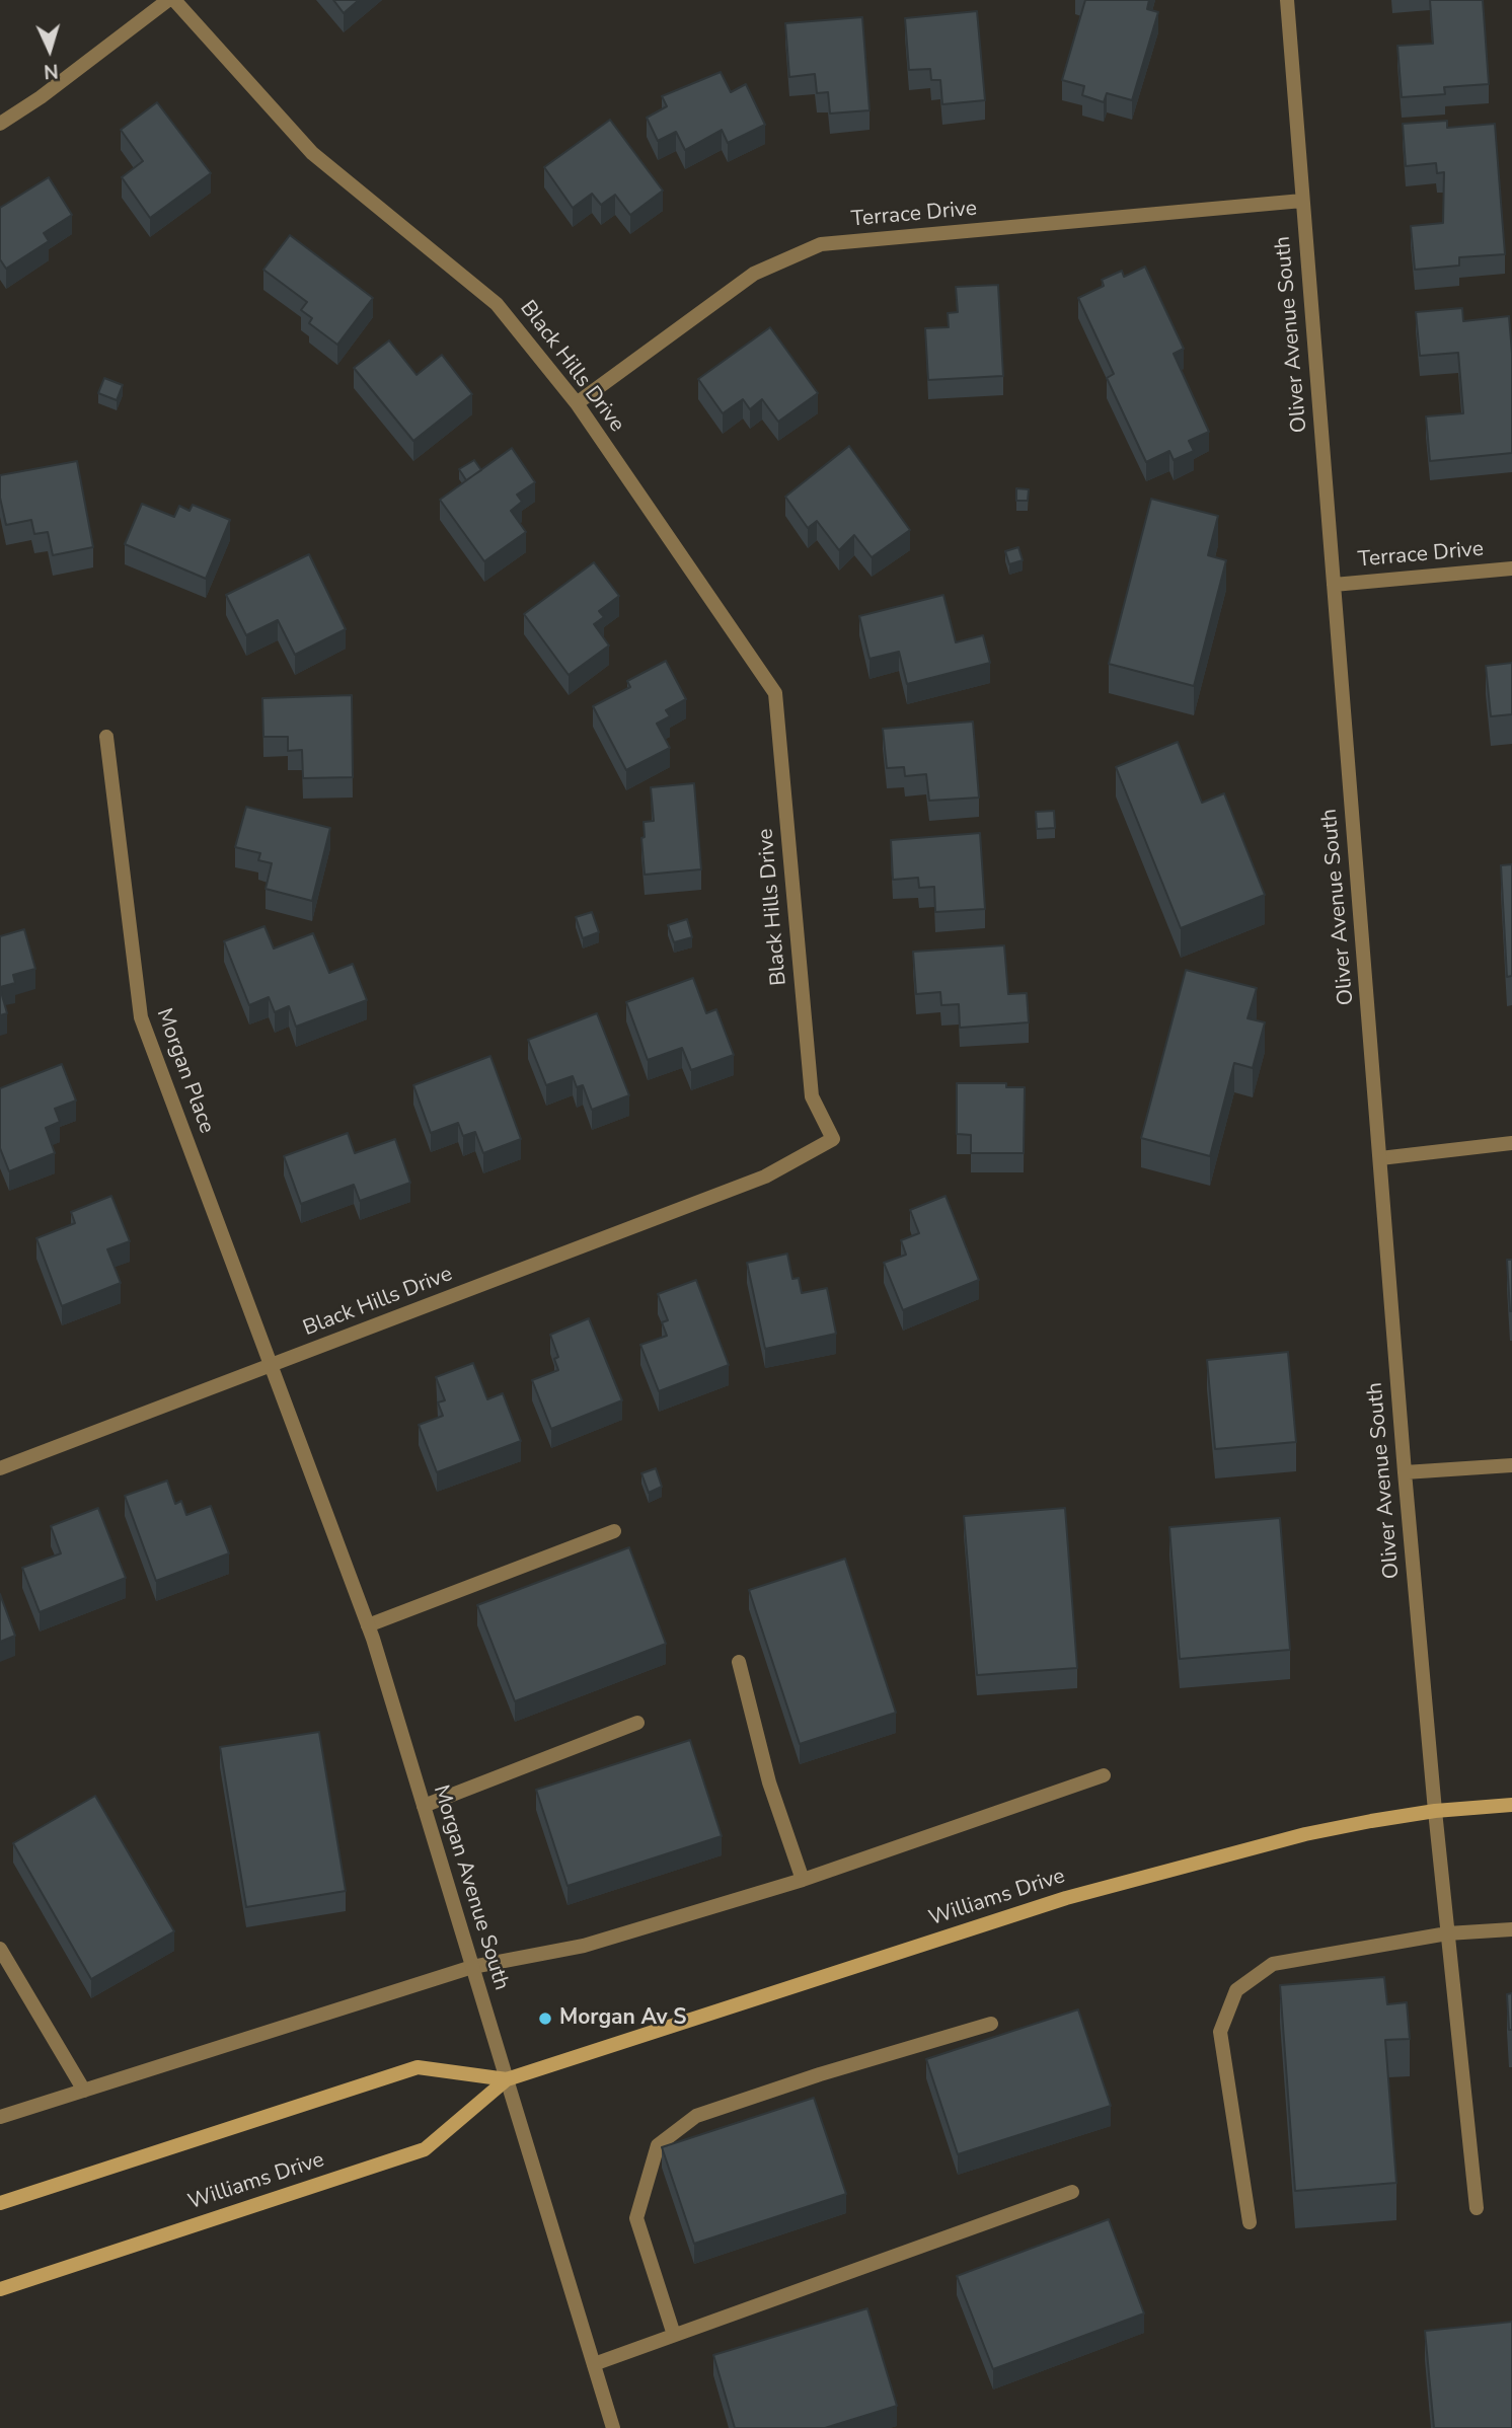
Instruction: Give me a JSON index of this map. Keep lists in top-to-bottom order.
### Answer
{
  "streets": {
    "main road": ["Williams Drive"],
    "street": [
      "Terrace Drive",
      "Oliver Avenue South",
      "Black Hills Drive",
      "Morgan Place",
      "Morgan Avenue South"
    ]
  },
  "crossings": [
    ["Terrace Drive", "Oliver Avenue South"],
    ["Terrace Drive", "Black Hills Drive"],
    ["Oliver Avenue South", "Williams Drive"],
    ["Black Hills Drive", "Morgan Place"],
    ["Black Hills Drive", "Morgan Avenue South"],
    ["Morgan Place", "Morgan Avenue South"],
    ["Morgan Avenue South", "Williams Drive"]
  ],
  "places": ["Morgan Av S"],
  "north": "bottom"
}
